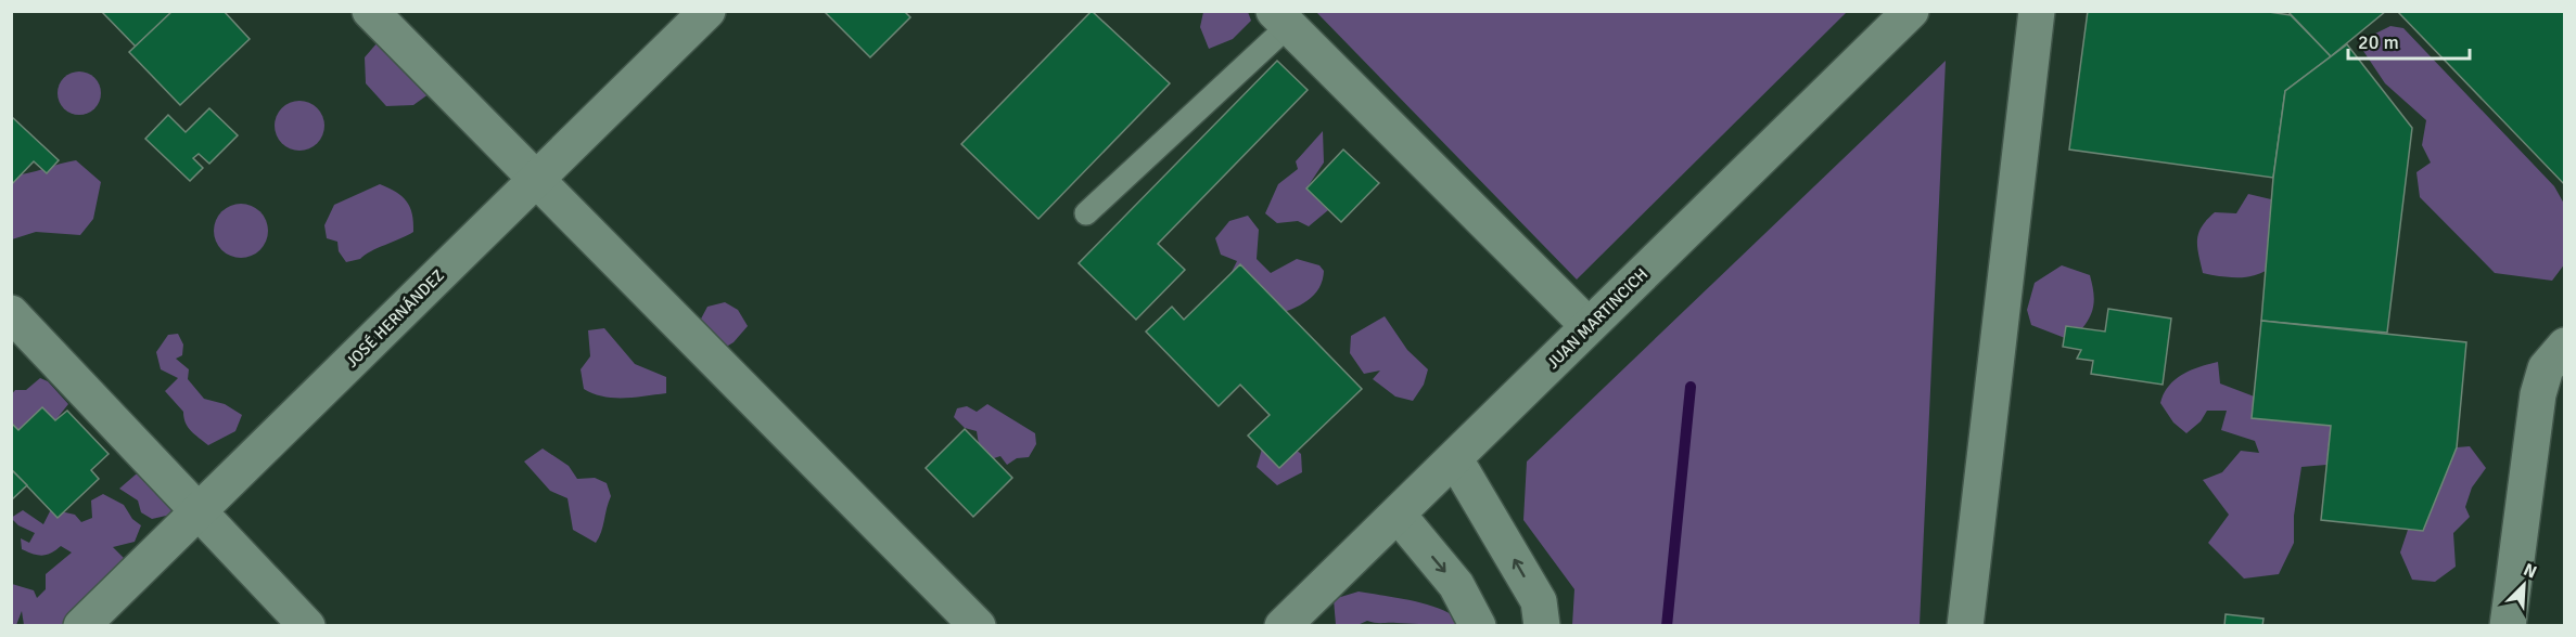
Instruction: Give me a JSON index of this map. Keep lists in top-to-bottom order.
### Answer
{
  "streets": {
    "street": ["JOSÉ HERNÁNDEZ", "JUAN MARTINCICH"]
  },
  "scale_bar": "20 m",
  "north": "top right"
}
